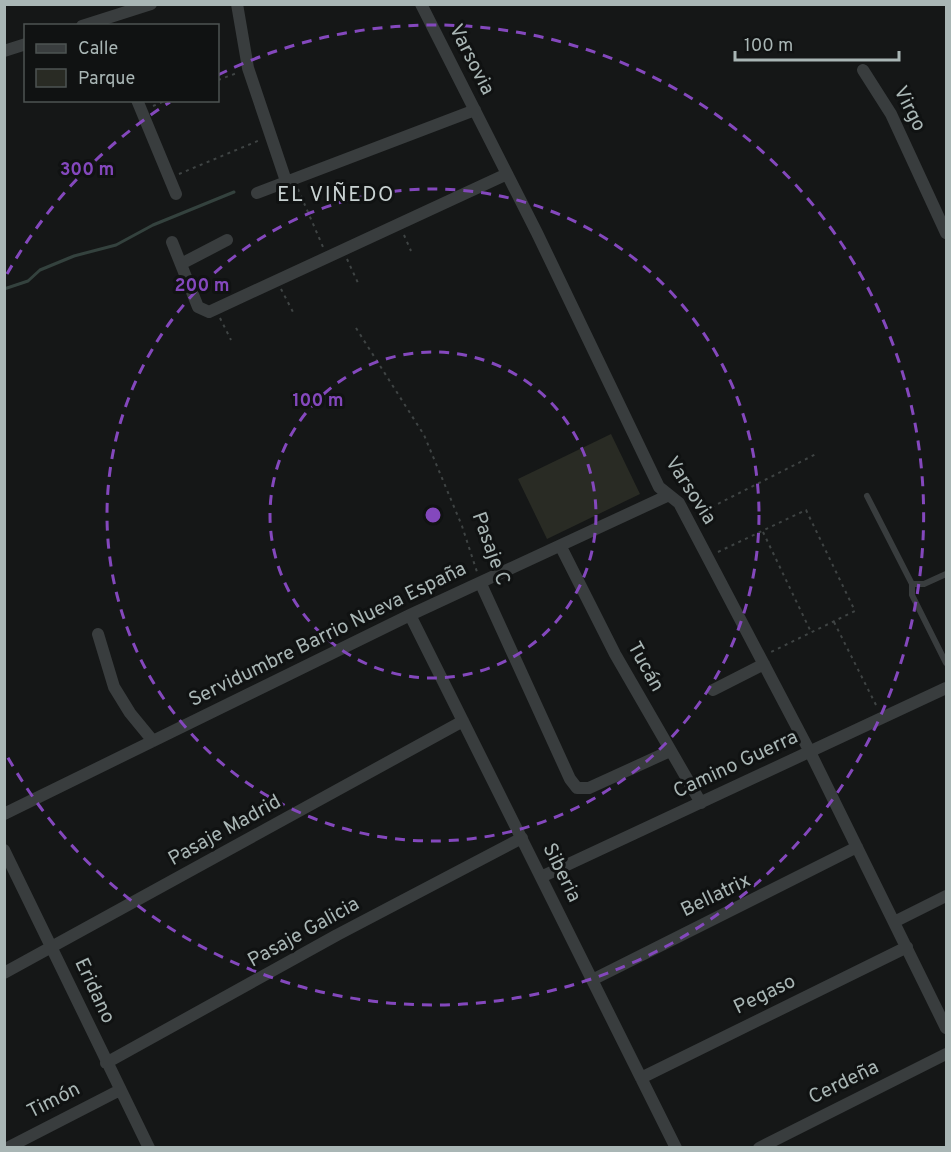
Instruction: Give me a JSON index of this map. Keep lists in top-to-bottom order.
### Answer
{
  "streets": {
    "street": [
      "Varsovia",
      "Virgo",
      "Pasaje C",
      "Servidumbre Barrio Nueva España",
      "Tucán",
      "Camino Guerra",
      "Pasaje Madrid",
      "Siberia",
      "Bellatrix",
      "Pasaje Galicia",
      "Eridano",
      "Pegaso",
      "Cerdeña",
      "Timón"
    ]
  },
  "crossings": [
    ["Varsovia", "Servidumbre Barrio Nueva España"],
    ["Varsovia", "Camino Guerra"],
    ["Varsovia", "Bellatrix"],
    ["Varsovia", "Pegaso"],
    ["Pasaje C", "Servidumbre Barrio Nueva España"],
    ["Pasaje C", "Tucán"],
    ["Servidumbre Barrio Nueva España", "Tucán"],
    ["Servidumbre Barrio Nueva España", "Siberia"],
    ["Tucán", "Camino Guerra"],
    ["Camino Guerra", "Siberia"],
    ["Pasaje Madrid", "Siberia"],
    ["Pasaje Madrid", "Eridano"],
    ["Siberia", "Bellatrix"],
    ["Siberia", "Pasaje Galicia"],
    ["Siberia", "Pegaso"],
    ["Pasaje Galicia", "Eridano"],
    ["Eridano", "Timón"]
  ],
  "districts": ["EL VIÑEDO"],
  "legend": ["Calle", "Parque"],
  "scale_bar": "100 m",
  "rings": ["300 m", "200 m", "100 m"]
}
